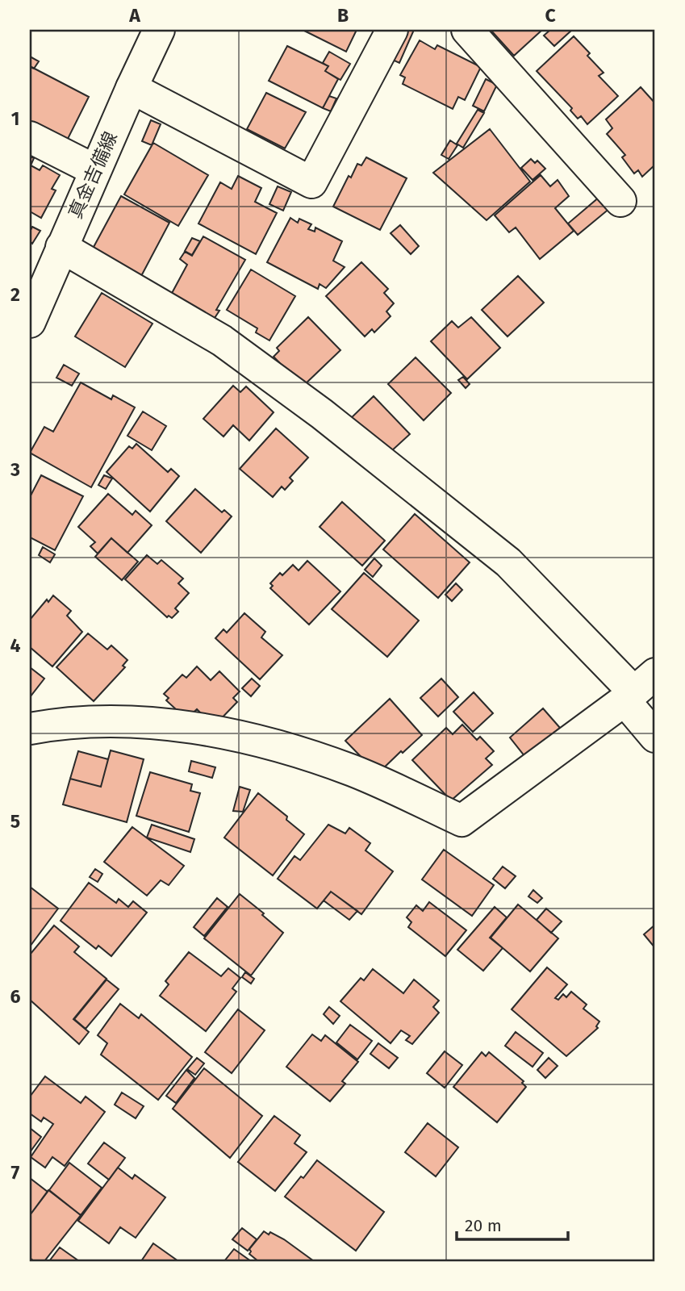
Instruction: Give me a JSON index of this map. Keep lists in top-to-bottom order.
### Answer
{
  "streets": {
    "street": ["真金吉備線"]
  },
  "scale_bar": "20 m",
  "grid": {
    "columns": ["A", "B", "C"],
    "rows": [
      "1",
      "2",
      "3",
      "4",
      "5",
      "6",
      "7"
    ]
  }
}
